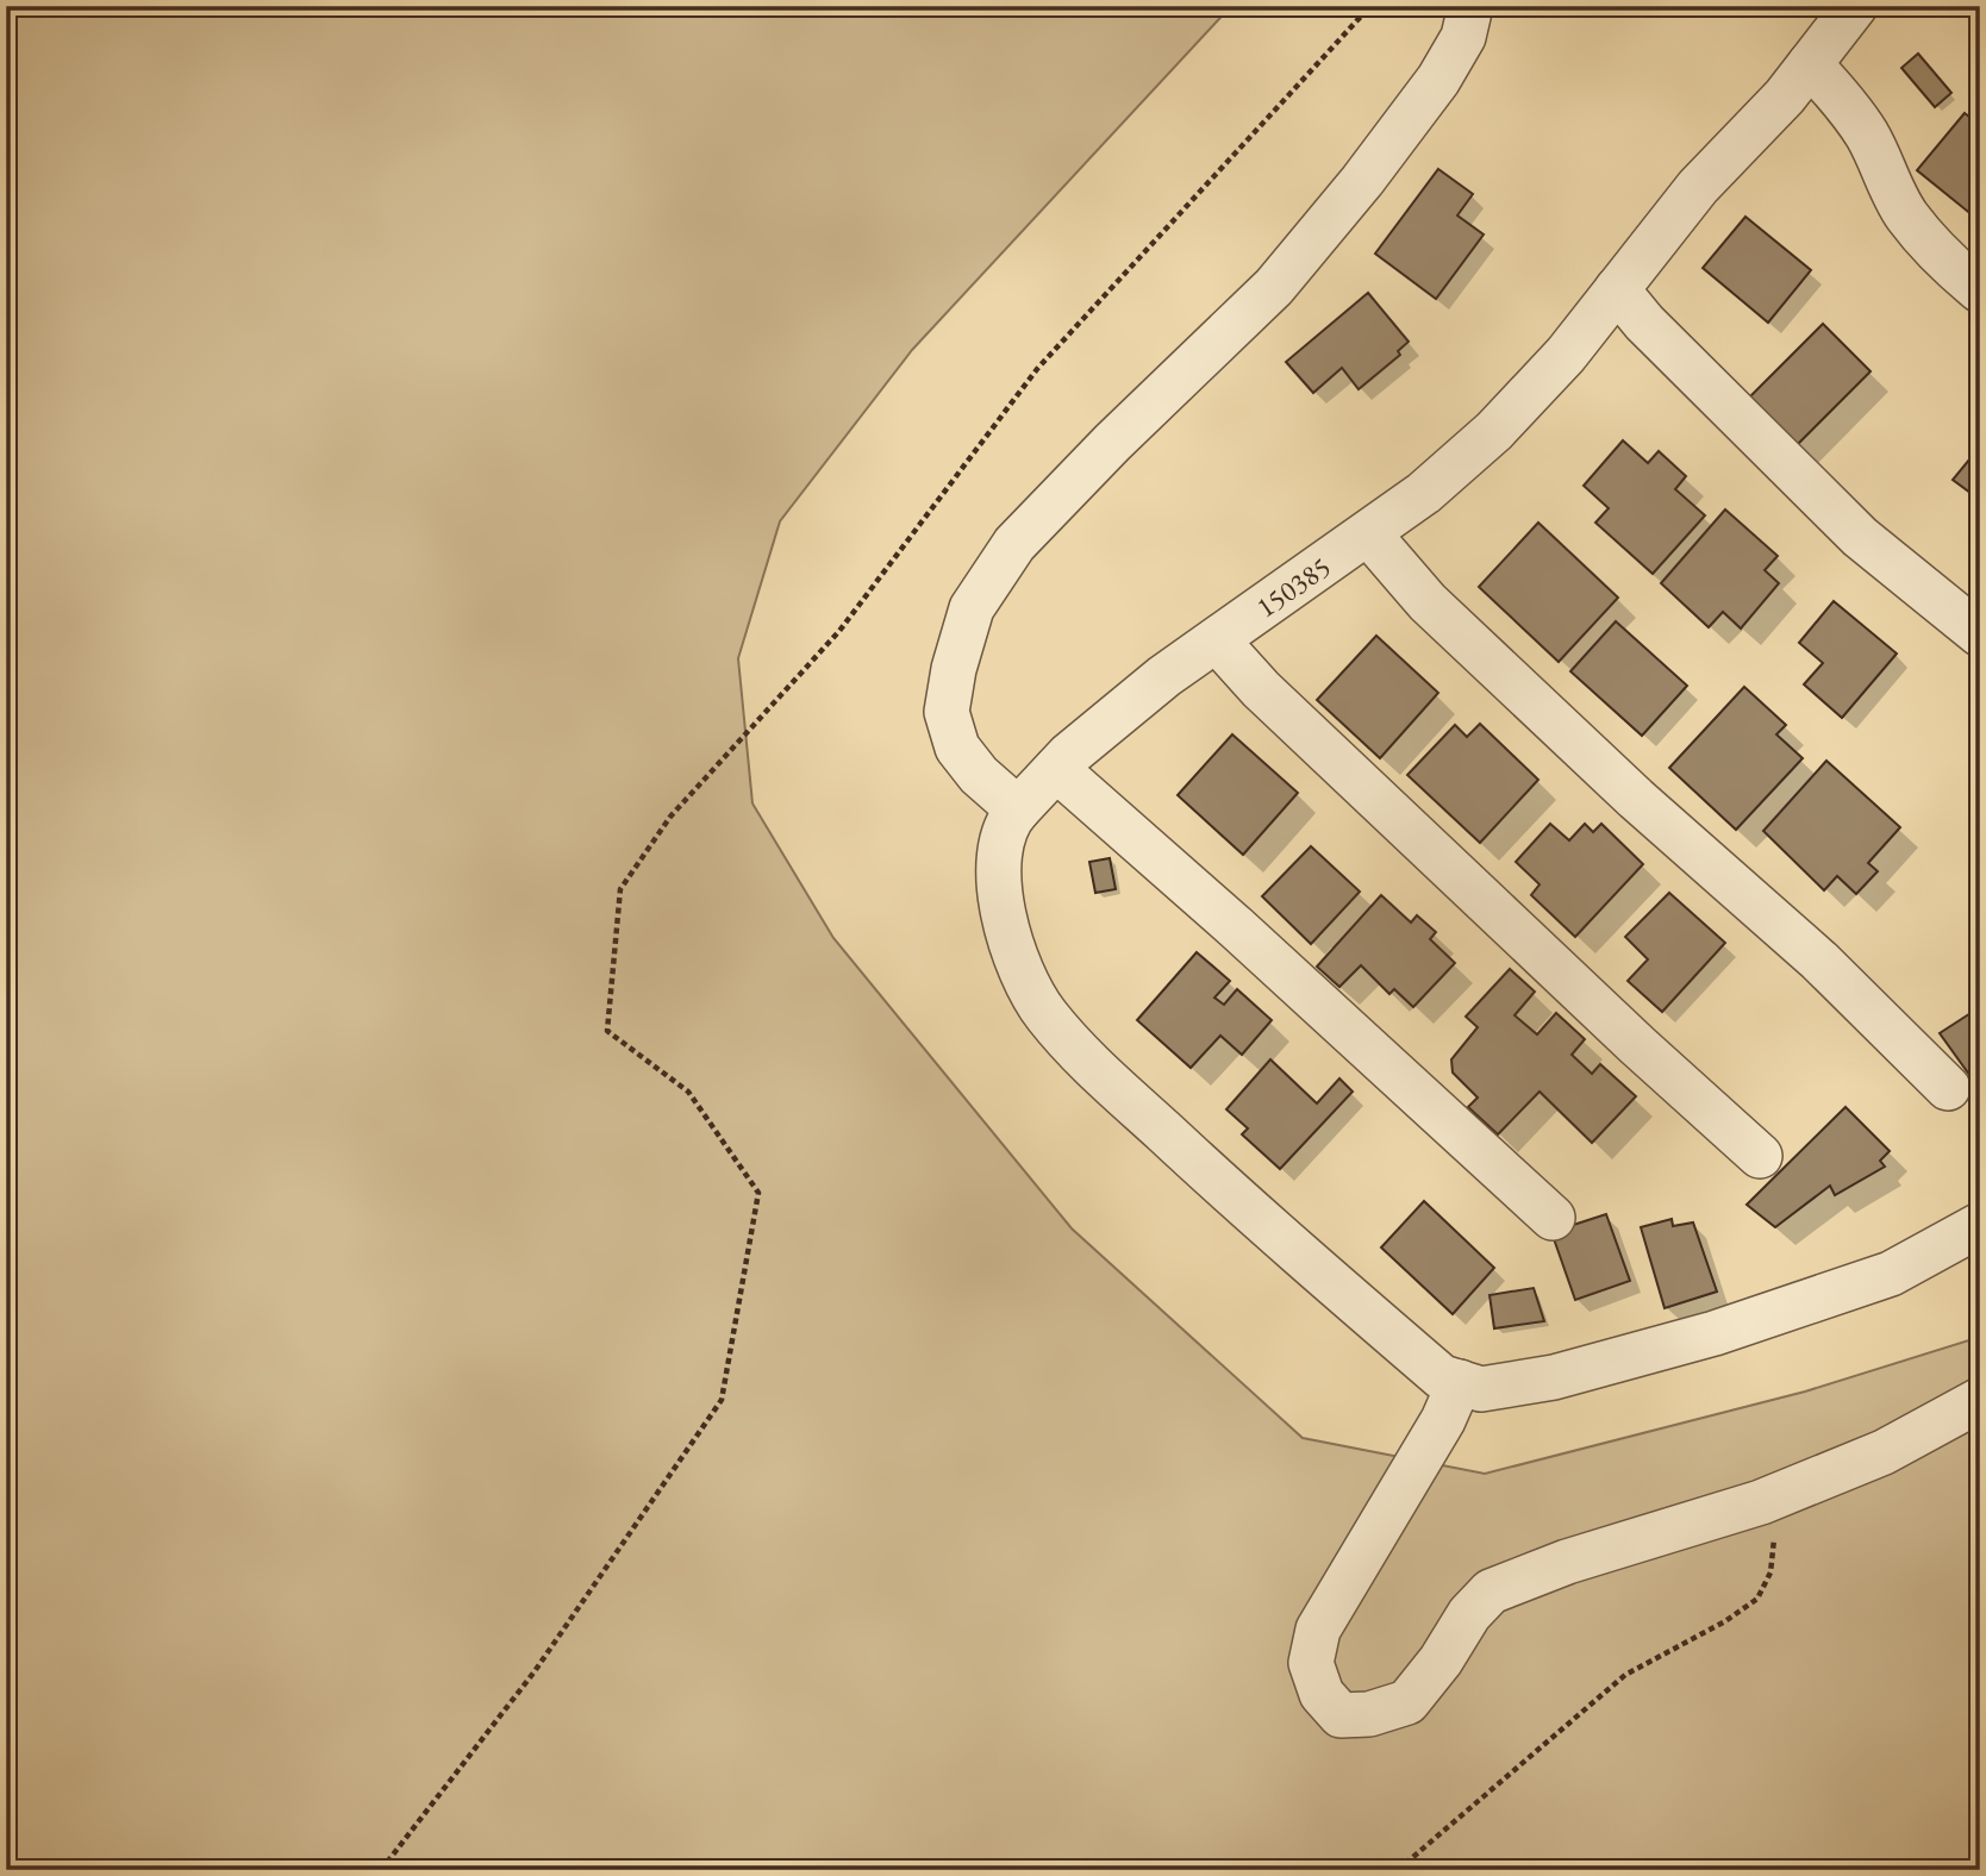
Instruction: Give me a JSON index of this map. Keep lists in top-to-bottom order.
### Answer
{
  "streets": {
    "street": ["150385"]
  }
}
